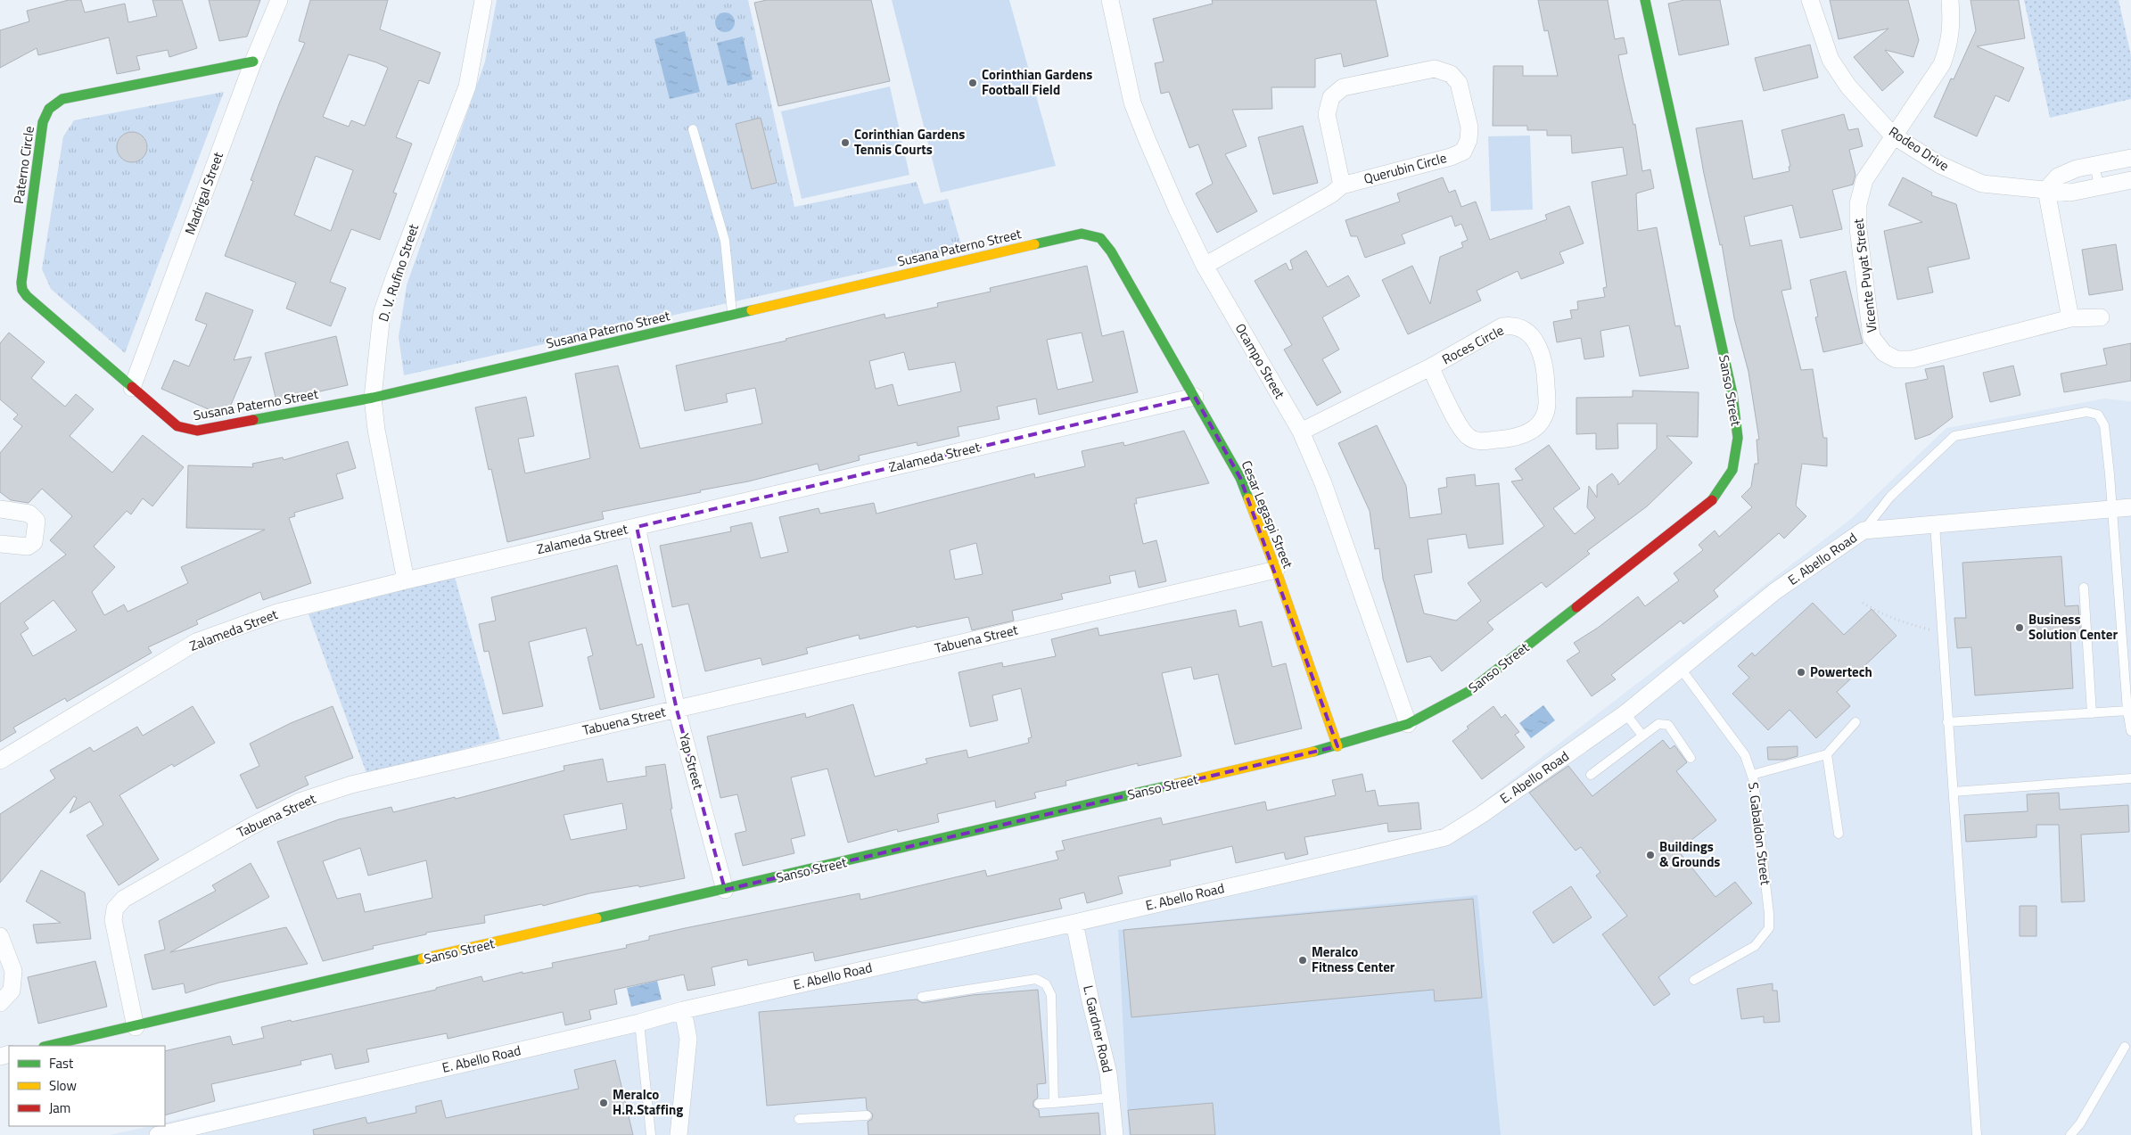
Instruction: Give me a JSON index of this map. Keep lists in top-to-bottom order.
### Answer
{
  "streets": {
    "street": [
      "Rodeo Drive",
      "Paterno Circle",
      "Querubin Circle",
      "Madrigal Street",
      "Susana Paterno Street",
      "D. V. Rufino Street",
      "Vicente Puyat Street",
      "Roces Circle",
      "Ocampo Street",
      "Sanso Street",
      "Zalameda Street",
      "Cesar Legaspi Street",
      "E. Abello Road",
      "Tabuena Street",
      "Yap Street",
      "L. Gardner Road"
    ],
    "lane": ["S. Gabaldon Street"]
  },
  "crossings": [
    ["Rodeo Drive", "Vicente Puyat Street"],
    ["Paterno Circle", "Madrigal Street"],
    ["Paterno Circle", "Susana Paterno Street"],
    ["Querubin Circle", "Ocampo Street"],
    ["Madrigal Street", "Susana Paterno Street"],
    ["Susana Paterno Street", "D. V. Rufino Street"],
    ["Susana Paterno Street", "Cesar Legaspi Street"],
    ["D. V. Rufino Street", "Zalameda Street"],
    ["Roces Circle", "Ocampo Street"],
    ["Ocampo Street", "Sanso Street"],
    ["Sanso Street", "Cesar Legaspi Street"],
    ["Sanso Street", "Tabuena Street"],
    ["Sanso Street", "Yap Street"],
    ["Zalameda Street", "Cesar Legaspi Street"],
    ["Zalameda Street", "Yap Street"],
    ["Cesar Legaspi Street", "Tabuena Street"],
    ["E. Abello Road", "S. Gabaldon Street"],
    ["E. Abello Road", "L. Gardner Road"],
    ["Tabuena Street", "Yap Street"]
  ],
  "places": [
    "Corinthian Gardens Football Field",
    "Corinthian Gardens Tennis Courts",
    "Business Solution Center",
    "Powertech",
    "Buildings & Grounds",
    "Meralco Fitness Center",
    "Meralco H.R.Staffing"
  ],
  "legend": ["Fast", "Slow", "Jam"]
}
